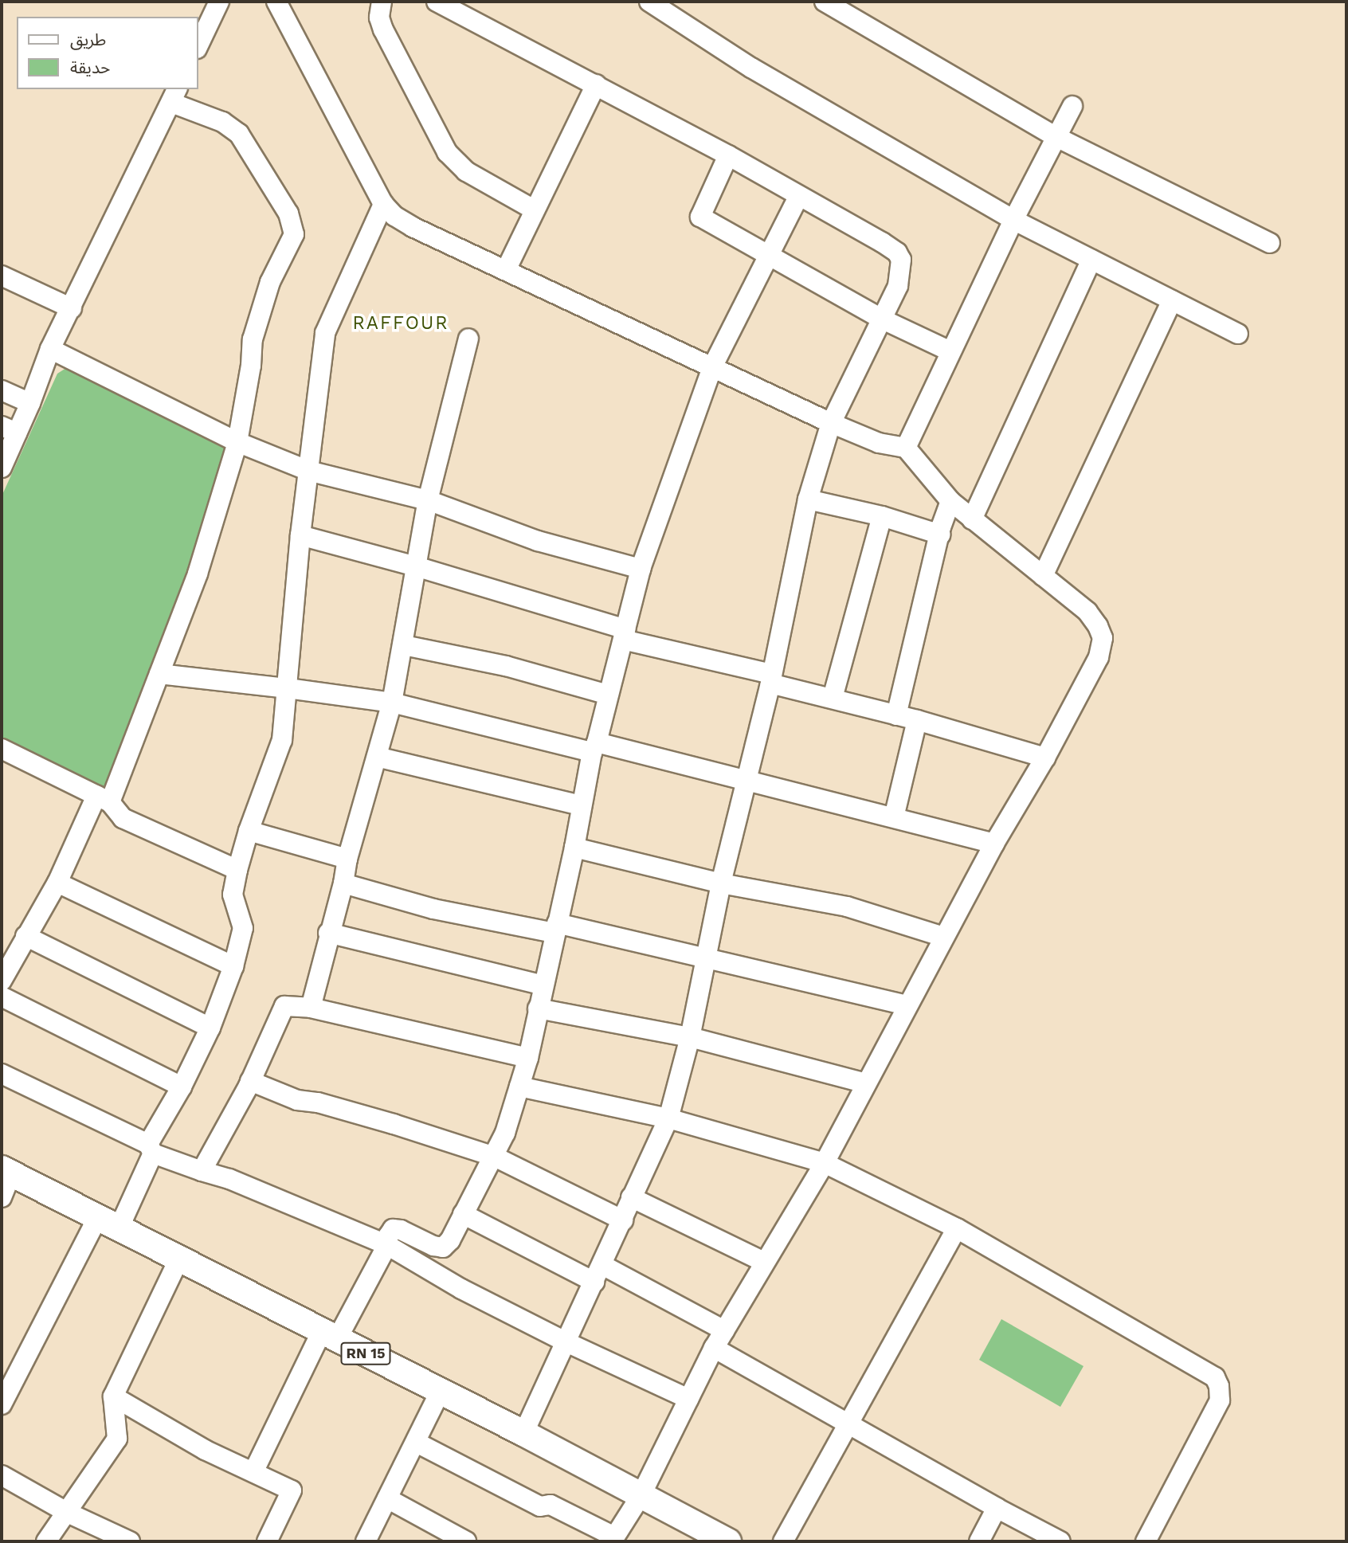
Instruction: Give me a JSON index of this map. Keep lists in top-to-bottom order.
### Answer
{
  "streets": {
    "main road": ["RN 15"]
  },
  "districts": ["RAFFOUR"],
  "legend": ["طريق", "حديقة"]
}
